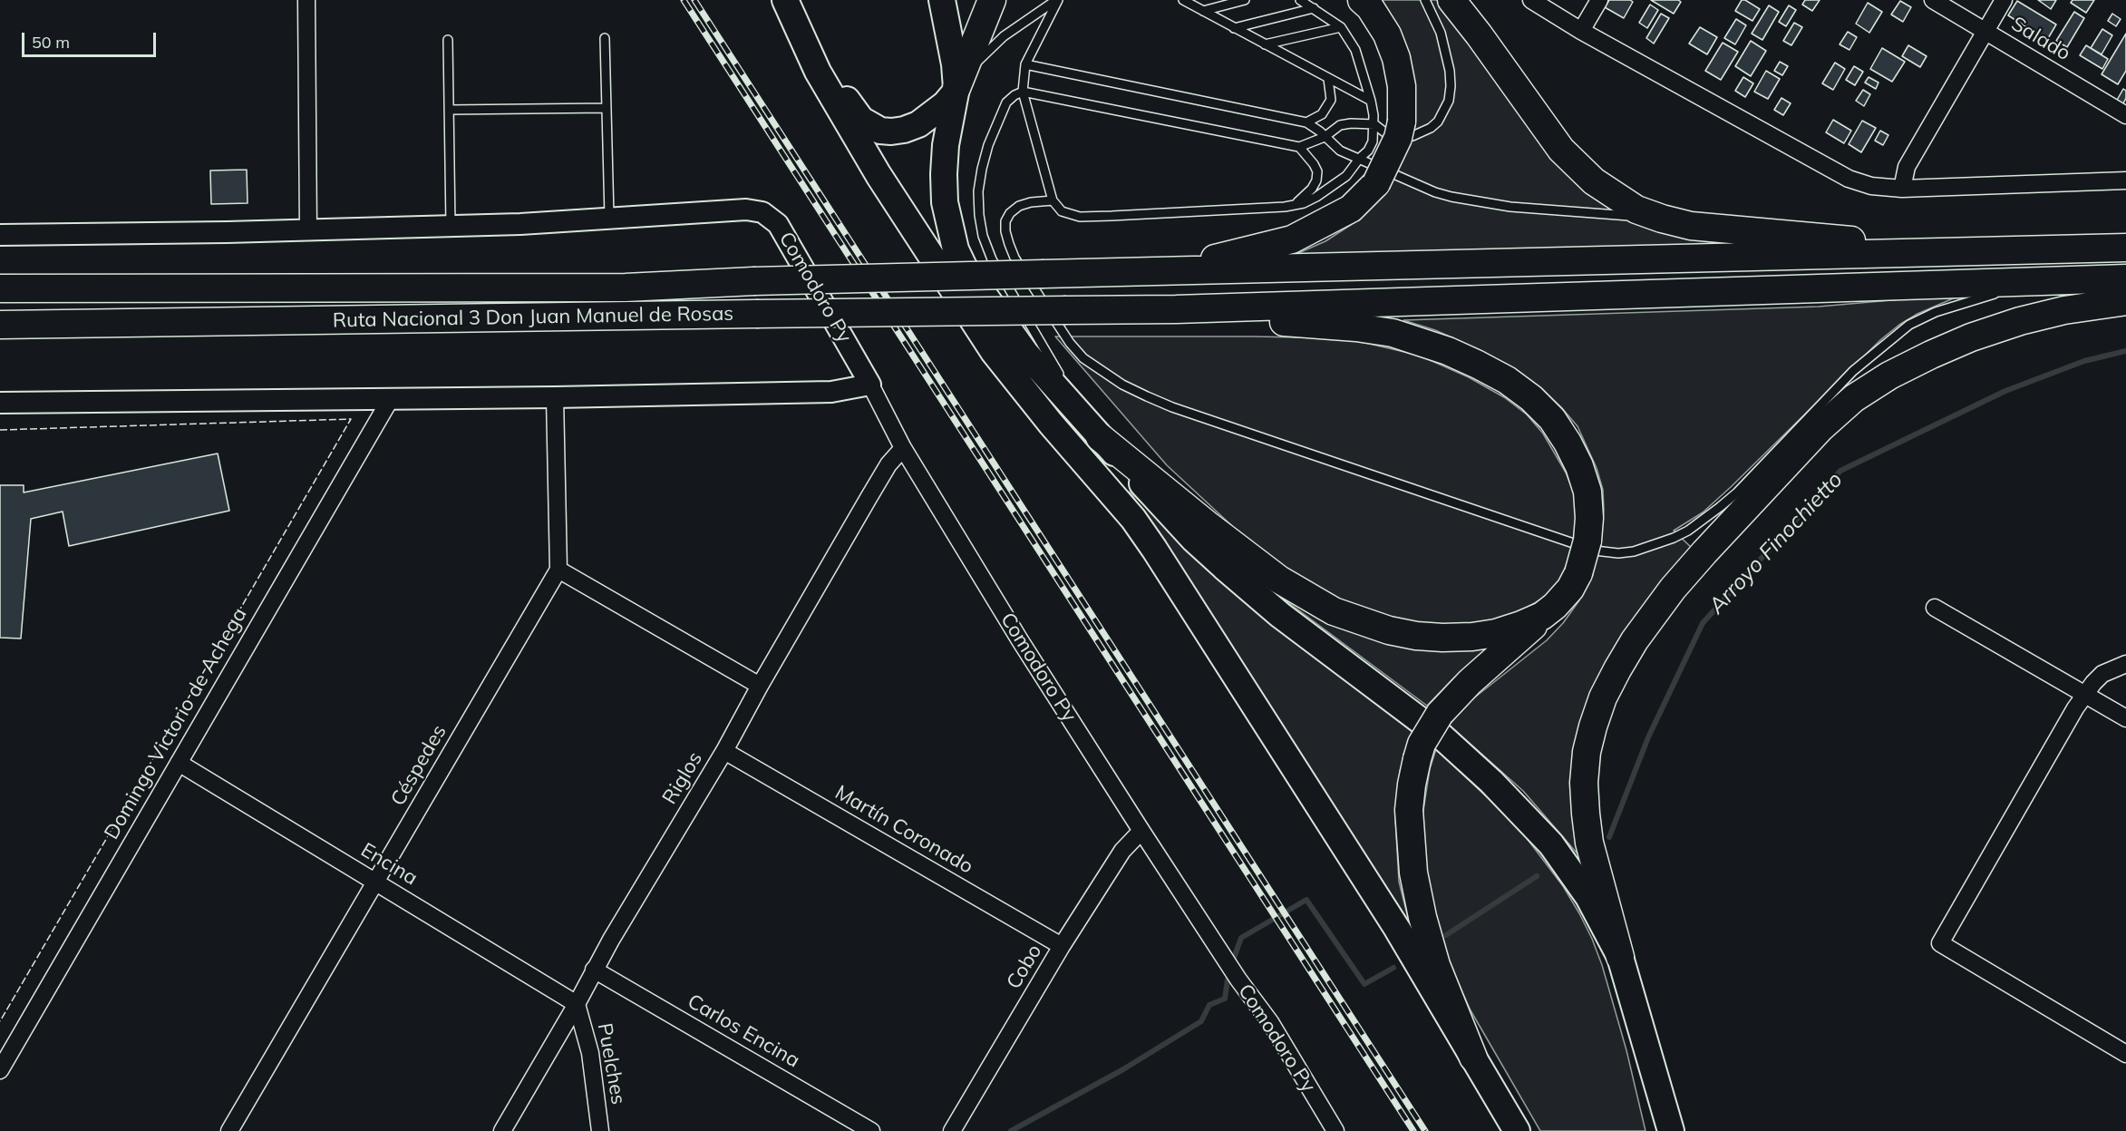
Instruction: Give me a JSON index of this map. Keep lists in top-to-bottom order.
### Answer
{
  "streets": {
    "highway": ["Ruta Nacional 3 Don Juan Manuel de Rosas"],
    "street": [
      "Salado",
      "Comodoro Py",
      "Domingo Victorio de Achega",
      "Céspedes",
      "Riglos",
      "Martín Coronado",
      "Encina",
      "Cobo",
      "Carlos Encina",
      "Puelches"
    ]
  },
  "crossings": [
    ["Comodoro Py", "Riglos"],
    ["Comodoro Py", "Cobo"],
    ["Domingo Victorio de Achega", "Encina"],
    ["Céspedes", "Encina"],
    ["Riglos", "Martín Coronado"],
    ["Riglos", "Encina"],
    ["Riglos", "Carlos Encina"],
    ["Riglos", "Puelches"],
    ["Martín Coronado", "Cobo"],
    ["Encina", "Puelches"]
  ],
  "water": ["Arroyo Finochietto"],
  "scale_bar": "50 m"
}
